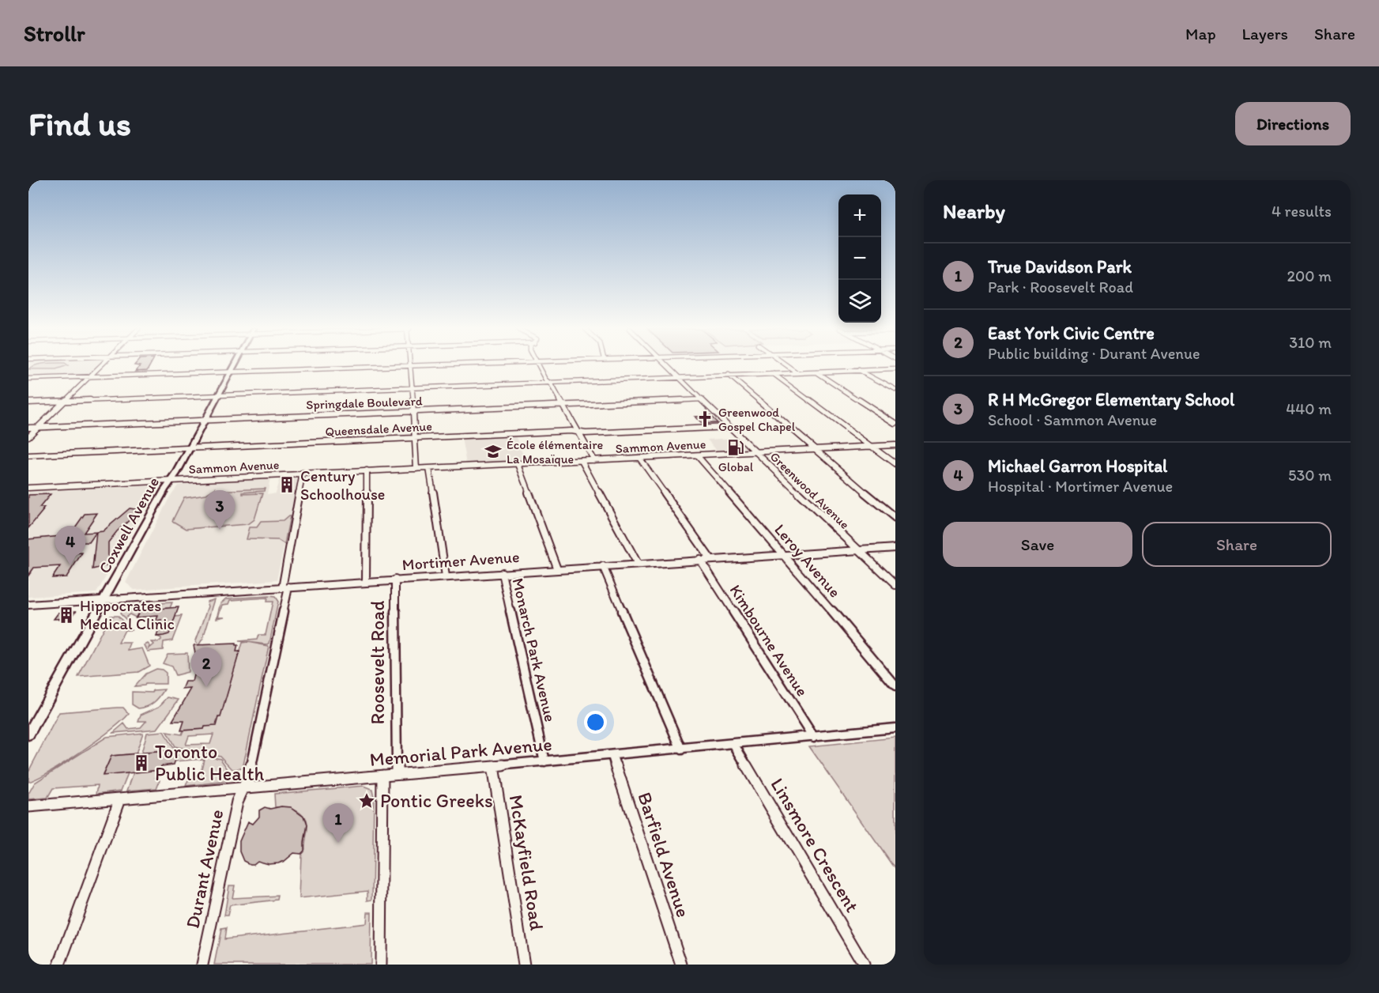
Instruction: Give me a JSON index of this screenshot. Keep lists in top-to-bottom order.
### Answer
{
  "streets": {
    "main road": ["Coxwell Avenue"],
    "street": [
      "Springdale Boulevard",
      "Queensdale Avenue",
      "Sammon Avenue",
      "Greenwood Avenue",
      "Mortimer Avenue",
      "Leroy Avenue",
      "Kimbourne Avenue",
      "Monarch Park Avenue",
      "Roosevelt Road",
      "Memorial Park Avenue",
      "Linsmore Crescent",
      "Barfield Avenue",
      "McKayfield Road",
      "Durant Avenue"
    ]
  },
  "crossings": [
    ["Springdale Boulevard", "Greenwood Avenue"],
    ["Springdale Boulevard", "Coxwell Avenue"],
    ["Queensdale Avenue", "Greenwood Avenue"],
    ["Queensdale Avenue", "Coxwell Avenue"],
    ["Sammon Avenue", "Greenwood Avenue"],
    ["Sammon Avenue", "Coxwell Avenue"],
    ["Sammon Avenue", "Leroy Avenue"],
    ["Sammon Avenue", "Roosevelt Road"],
    ["Sammon Avenue", "Durant Avenue"],
    ["Greenwood Avenue", "Mortimer Avenue"],
    ["Coxwell Avenue", "Mortimer Avenue"],
    ["Mortimer Avenue", "Leroy Avenue"],
    ["Mortimer Avenue", "Kimbourne Avenue"],
    ["Mortimer Avenue", "Monarch Park Avenue"],
    ["Mortimer Avenue", "Roosevelt Road"],
    ["Mortimer Avenue", "Durant Avenue"],
    ["Kimbourne Avenue", "Memorial Park Avenue"],
    ["Monarch Park Avenue", "Memorial Park Avenue"],
    ["Roosevelt Road", "Memorial Park Avenue"],
    ["Memorial Park Avenue", "Linsmore Crescent"],
    ["Memorial Park Avenue", "Barfield Avenue"],
    ["Memorial Park Avenue", "McKayfield Road"],
    ["Memorial Park Avenue", "Durant Avenue"]
  ],
  "places": {
    "church": ["Greenwood Gospel Chapel"],
    "fuel station": ["Global"],
    "school or university": ["École élémentaire La Mosaïque"],
    "building": ["Century Schoolhouse", "Hippocrates Medical Clinic", "Toronto Public Health"],
    "place": ["Pontic Greeks"]
  },
  "page": {
    "header": "Strollr",
    "nav": ["Map", "Layers", "Share"],
    "buttons": [
      "Directions",
      ["Save", "Share"]
    ],
    "title": "Find us",
    "heading": ["Nearby", "4 results"],
    "map_buttons": ["+", "−"],
    "list": [
      {
        "mark": "1",
        "name": "True Davidson Park",
        "note": "Park · Roosevelt Road",
        "value": "200 m"
      },
      {
        "mark": "2",
        "name": "East York Civic Centre",
        "note": "Public building · Durant Avenue",
        "value": "310 m"
      },
      {
        "mark": "3",
        "name": "R H McGregor Elementary School",
        "note": "School · Sammon Avenue",
        "value": "440 m"
      },
      {
        "mark": "4",
        "name": "Michael Garron Hospital",
        "note": "Hospital · Mortimer Avenue",
        "value": "530 m"
      }
    ],
    "pins": [
      "3",
      "4",
      "2",
      "1"
    ]
  }
}
